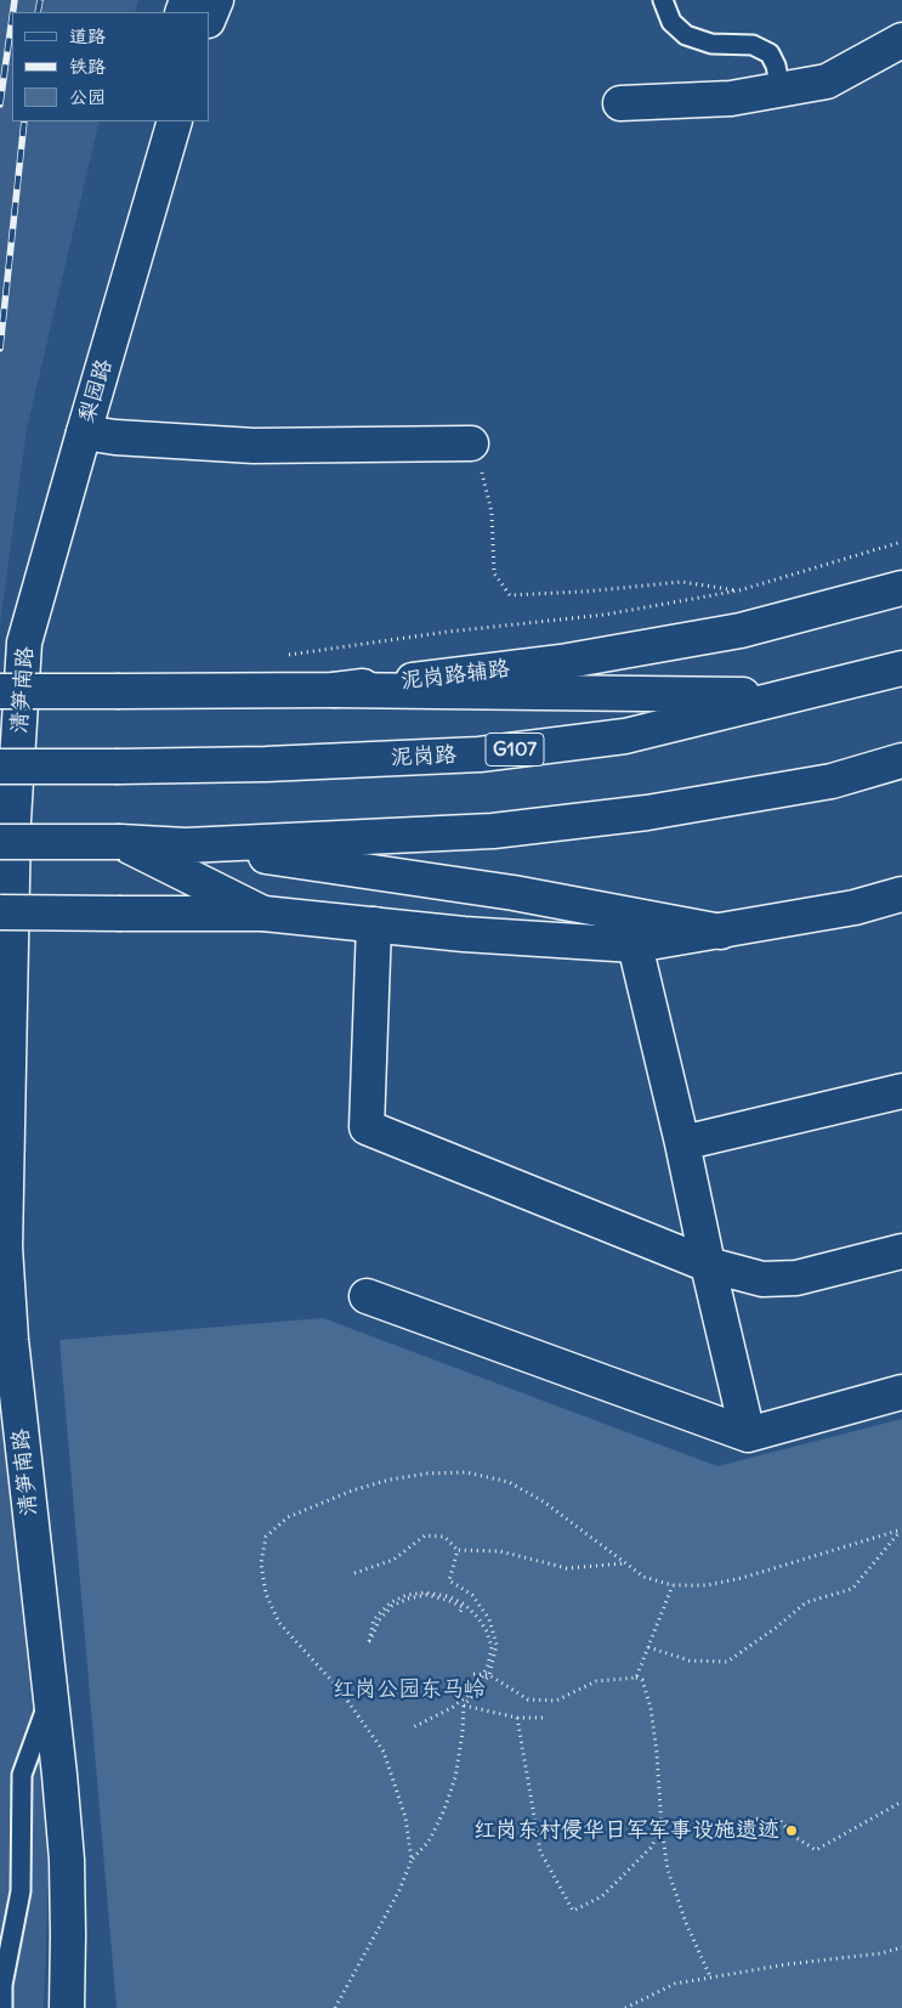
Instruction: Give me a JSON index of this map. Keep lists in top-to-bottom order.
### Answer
{
  "streets": {
    "main road": [
      "梨园路",
      "泥岗路辅路",
      "清笋南路",
      "G107",
      "泥岗路"
    ]
  },
  "crossings": [
    ["梨园路", "清笋南路"]
  ],
  "parks": ["红岗公园东马岭"],
  "places": ["红岗东村侵华日军军事设施遗迹"],
  "legend": ["道路", "铁路", "公园"]
}
